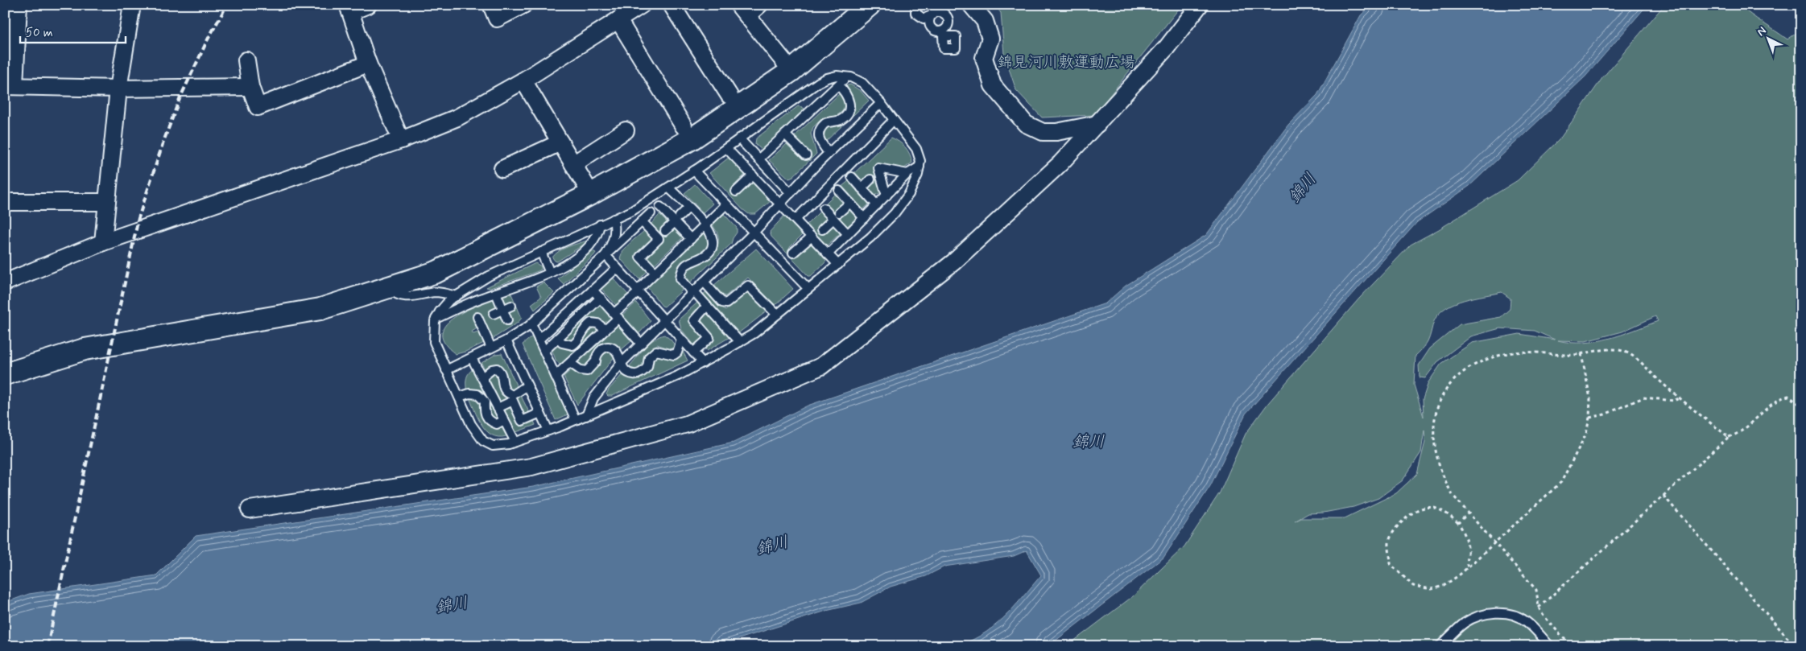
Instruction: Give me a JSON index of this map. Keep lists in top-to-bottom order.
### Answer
{
  "water": ["錦川"],
  "parks": ["錦見河川敷運動広場"],
  "scale_bar": "50 m",
  "north": "top left"
}
